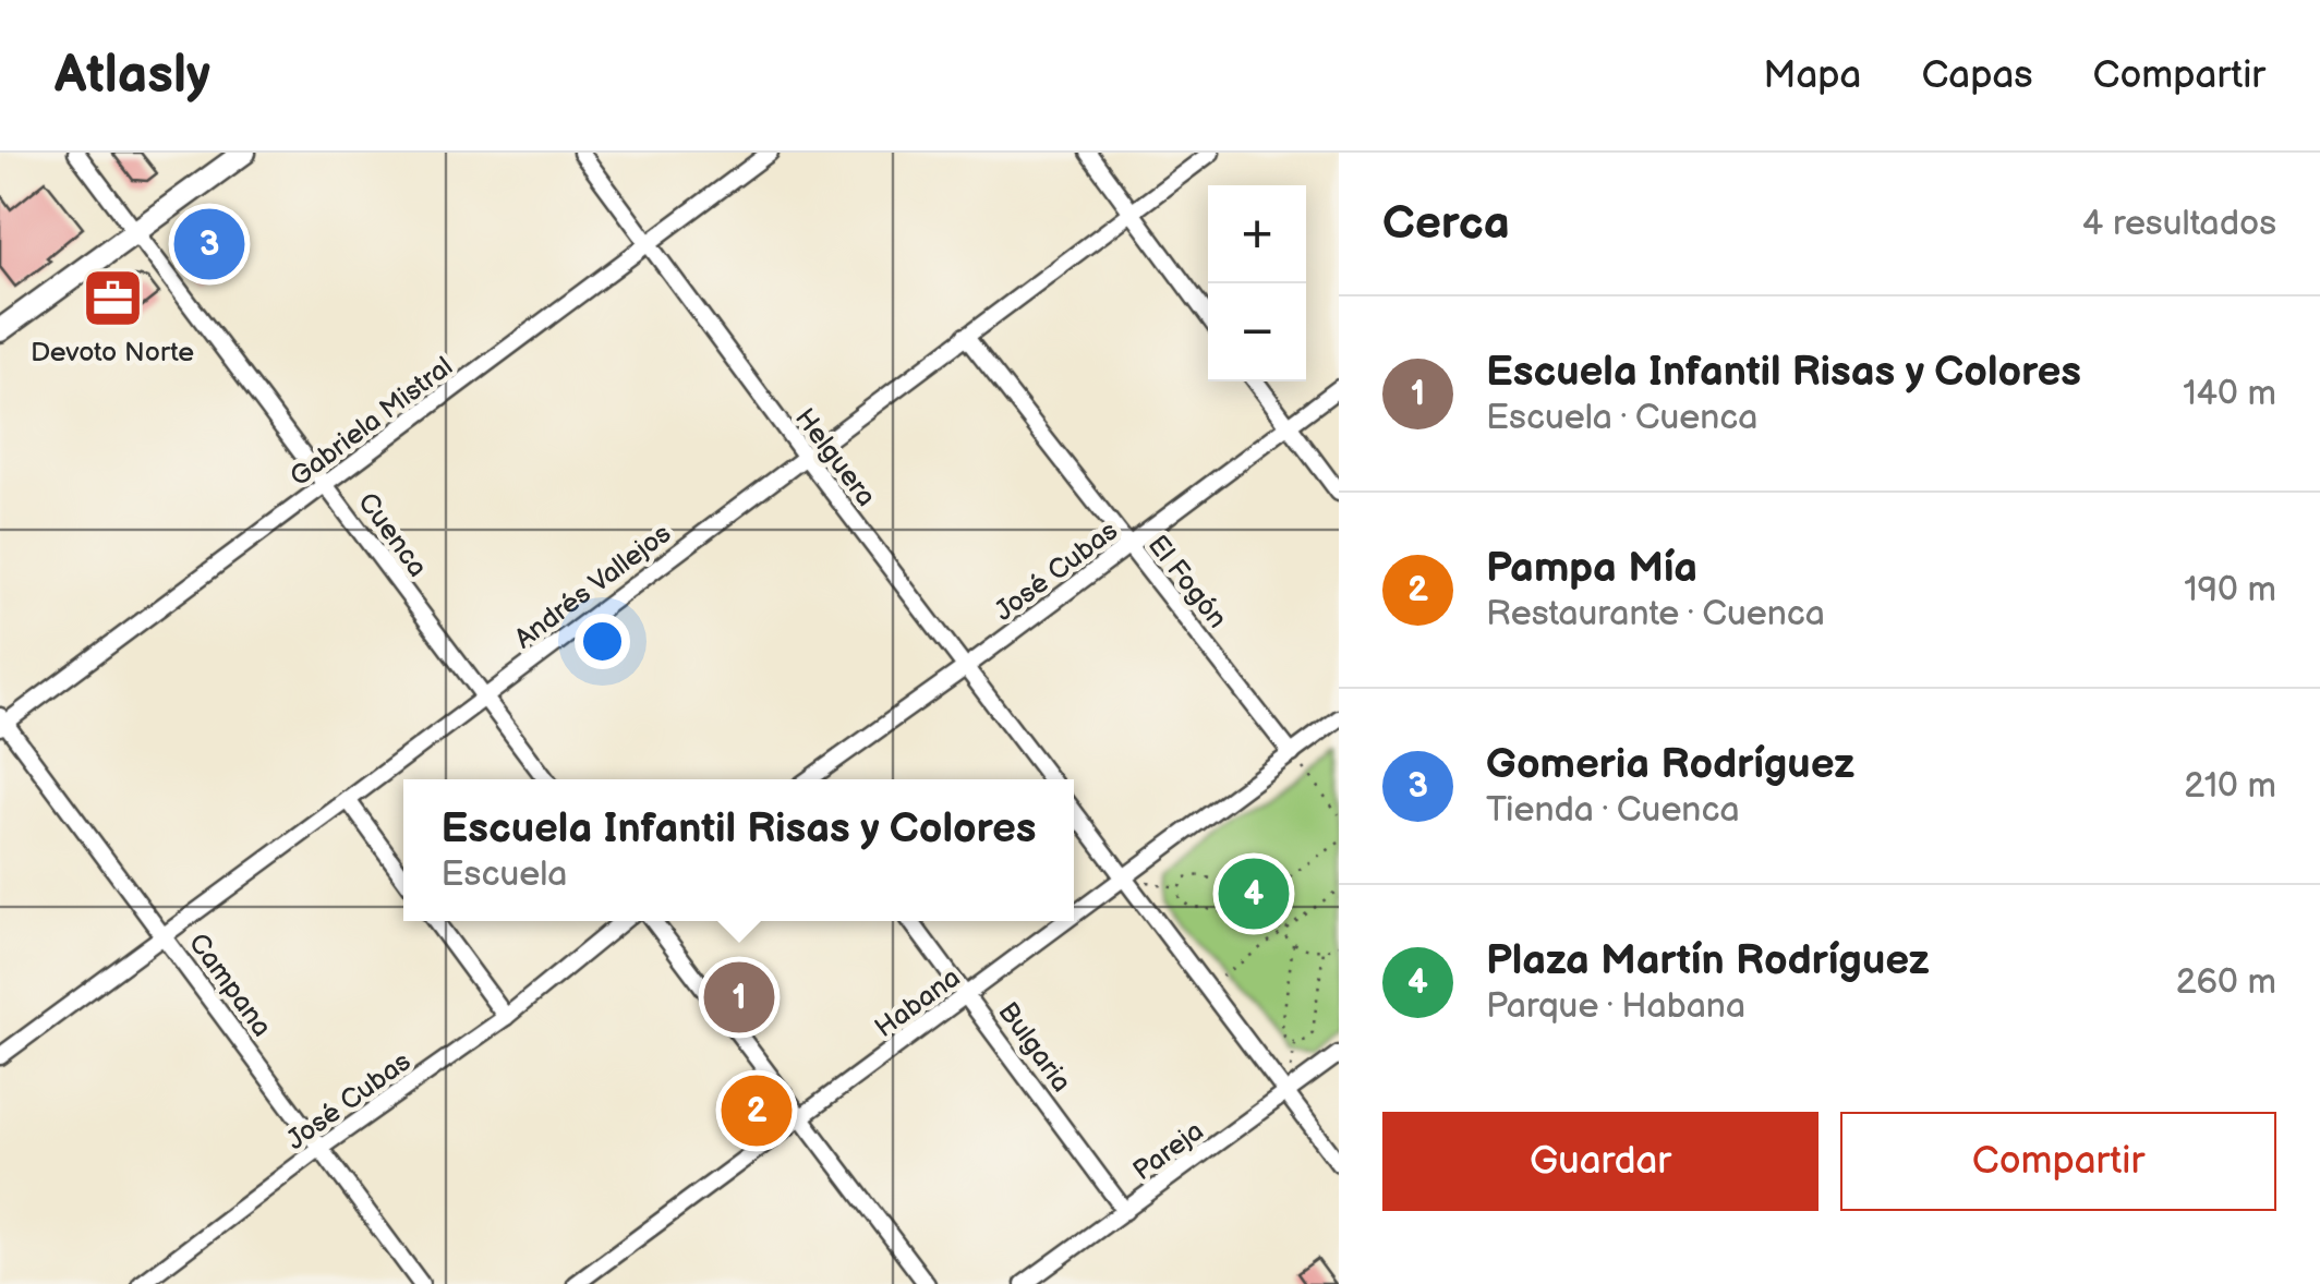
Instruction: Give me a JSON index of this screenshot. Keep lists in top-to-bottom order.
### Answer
{
  "streets": {
    "street": [
      "Gabriela Mistral",
      "Helguera",
      "Cuenca",
      "José Cubas",
      "El Fogón",
      "Andrés Vallejos",
      "Campana",
      "Habana",
      "Bulgaria",
      "Pareja"
    ]
  },
  "crossings": [
    ["Gabriela Mistral", "Helguera"],
    ["Gabriela Mistral", "Cuenca"],
    ["Gabriela Mistral", "Campana"],
    ["Helguera", "José Cubas"],
    ["Helguera", "Andrés Vallejos"],
    ["Cuenca", "Andrés Vallejos"],
    ["José Cubas", "El Fogón"],
    ["José Cubas", "Campana"],
    ["El Fogón", "Andrés Vallejos"],
    ["El Fogón", "Habana"],
    ["Andrés Vallejos", "Campana"],
    ["Habana", "Bulgaria"],
    ["Bulgaria", "Pareja"]
  ],
  "places": {
    "office": ["Devoto Norte"]
  },
  "page": {
    "header": "Atlasly",
    "nav": ["Mapa", "Capas", "Compartir"],
    "heading": ["Cerca", "4 resultados"],
    "map_buttons": ["+", "−"],
    "pins": [
      "3",
      "4",
      "1",
      "2"
    ],
    "list": [
      {
        "mark": "1",
        "name": "Escuela Infantil Risas y Colores",
        "note": "Escuela · Cuenca",
        "value": "140 m"
      },
      {
        "mark": "2",
        "name": "Pampa Mía",
        "note": "Restaurante · Cuenca",
        "value": "190 m"
      },
      {
        "mark": "3",
        "name": "Gomeria Rodríguez",
        "note": "Tienda · Cuenca",
        "value": "210 m"
      },
      {
        "mark": "4",
        "name": "Plaza Martín Rodríguez",
        "note": "Parque · Habana",
        "value": "260 m"
      }
    ],
    "popup": ["Escuela Infantil Risas y Colores", "Escuela"],
    "buttons": ["Guardar", "Compartir"]
  }
}
